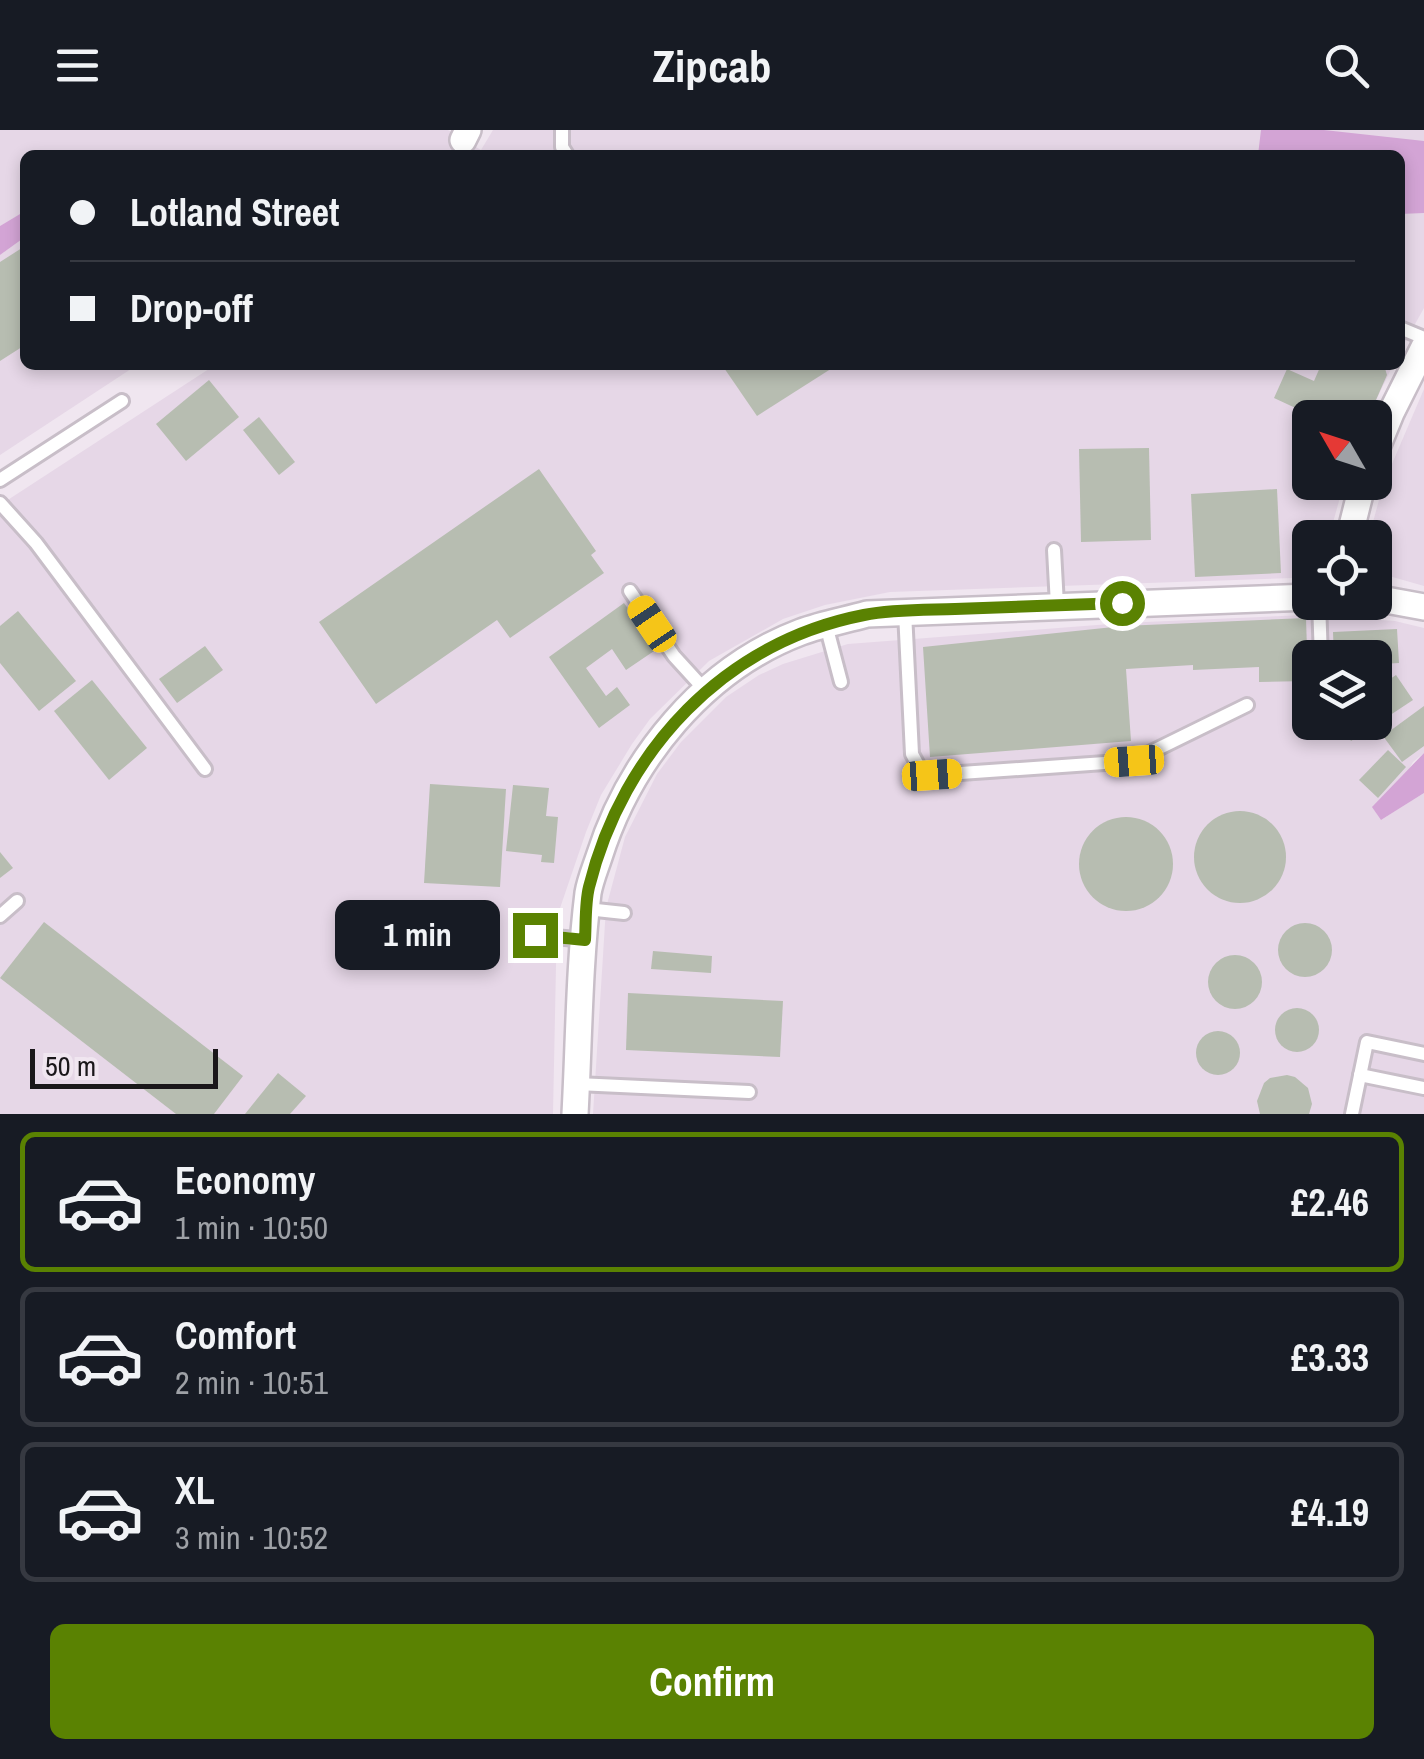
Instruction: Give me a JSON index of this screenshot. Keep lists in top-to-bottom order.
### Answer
{
  "scale_bar": "50 m",
  "north": "top left",
  "page": {
    "header": "Zipcab",
    "banner": ["Lotland Street", "Drop-off"],
    "bubble": "1 min",
    "scale": "50 m",
    "list": [
      {
        "name": "Economy",
        "note": "1 min · 10:50",
        "value": "£2.46"
      },
      {
        "name": "Comfort",
        "note": "2 min · 10:51",
        "value": "£3.33"
      },
      {
        "name": "XL",
        "note": "3 min · 10:52",
        "value": "£4.19"
      }
    ],
    "buttons": "Confirm"
  }
}
